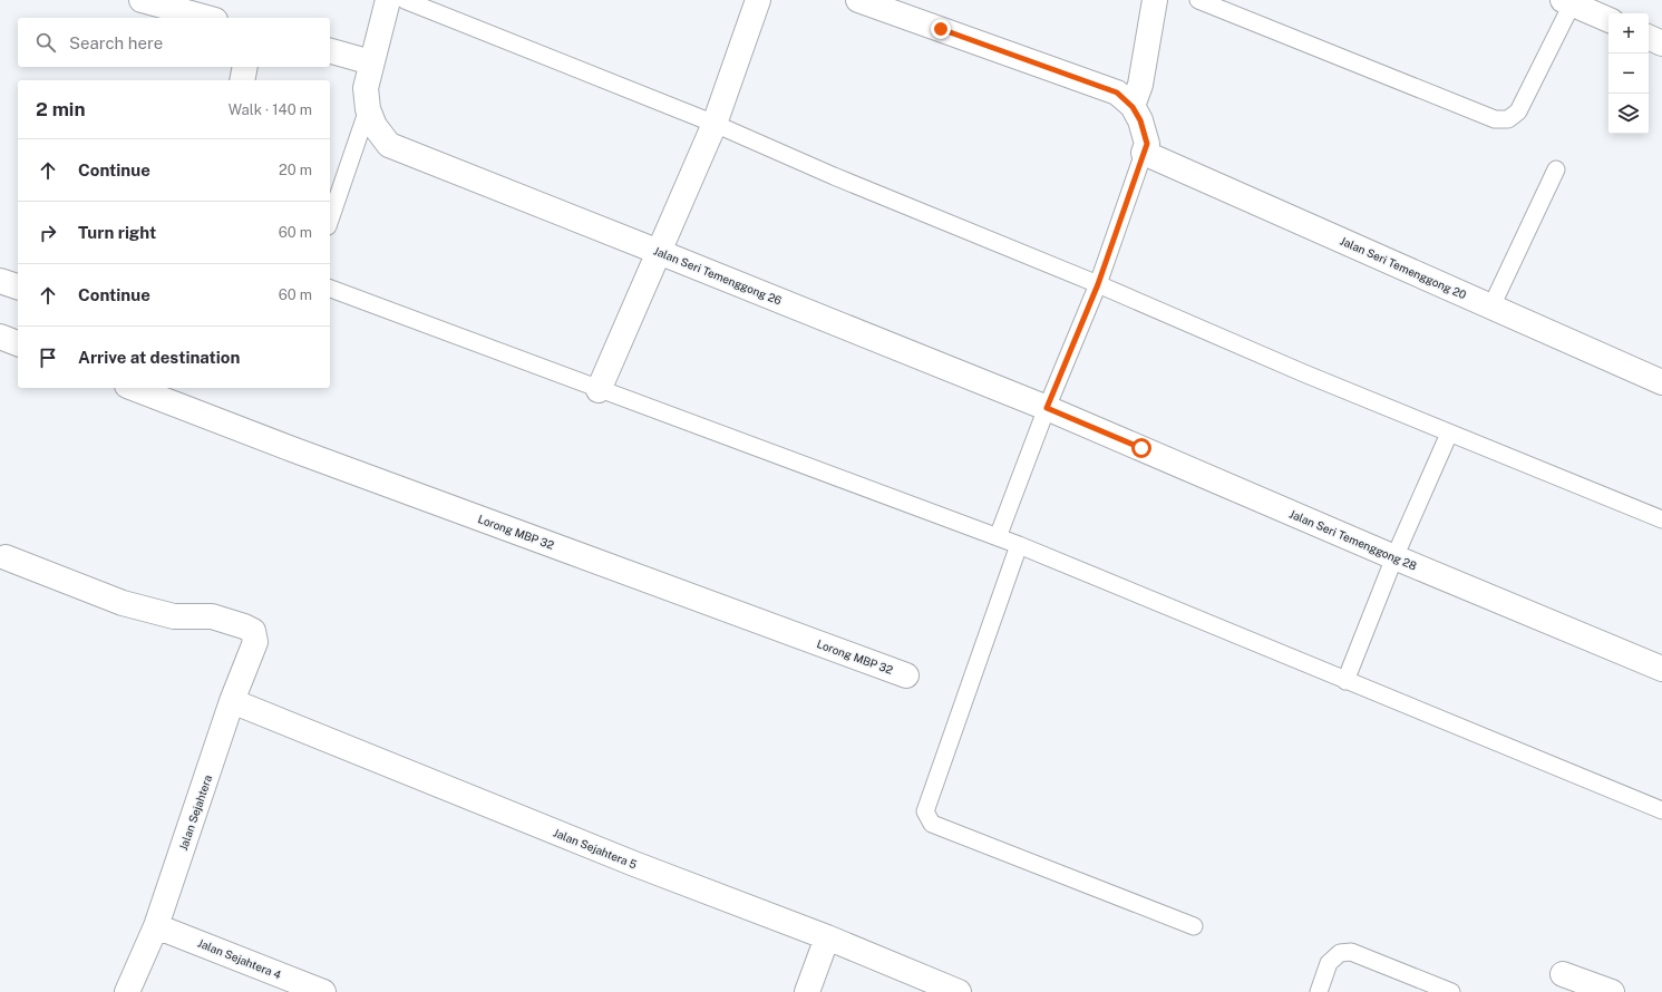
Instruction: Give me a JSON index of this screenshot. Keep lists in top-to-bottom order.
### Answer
{
  "streets": {
    "street": [
      "Jalan Seri Temenggong 20",
      "Jalan Seri Temenggong 26",
      "Lorong MBP 32",
      "Jalan Seri Temenggong 28",
      "Jalan Sejahtera",
      "Jalan Sejahtera 5",
      "Jalan Sejahtera 4"
    ]
  },
  "crossings": [
    ["Jalan Seri Temenggong 26", "Jalan Seri Temenggong 28"],
    ["Jalan Sejahtera", "Jalan Sejahtera 5"],
    ["Jalan Sejahtera", "Jalan Sejahtera 4"]
  ],
  "page": {
    "map_buttons": ["+", "−"],
    "search": "Search here",
    "heading": ["2 min", "Walk · 140 m"],
    "list": [
      ["Continue", "20 m"],
      ["Turn right", "60 m"],
      ["Continue", "60 m"],
      "Arrive at destination"
    ]
  }
}
